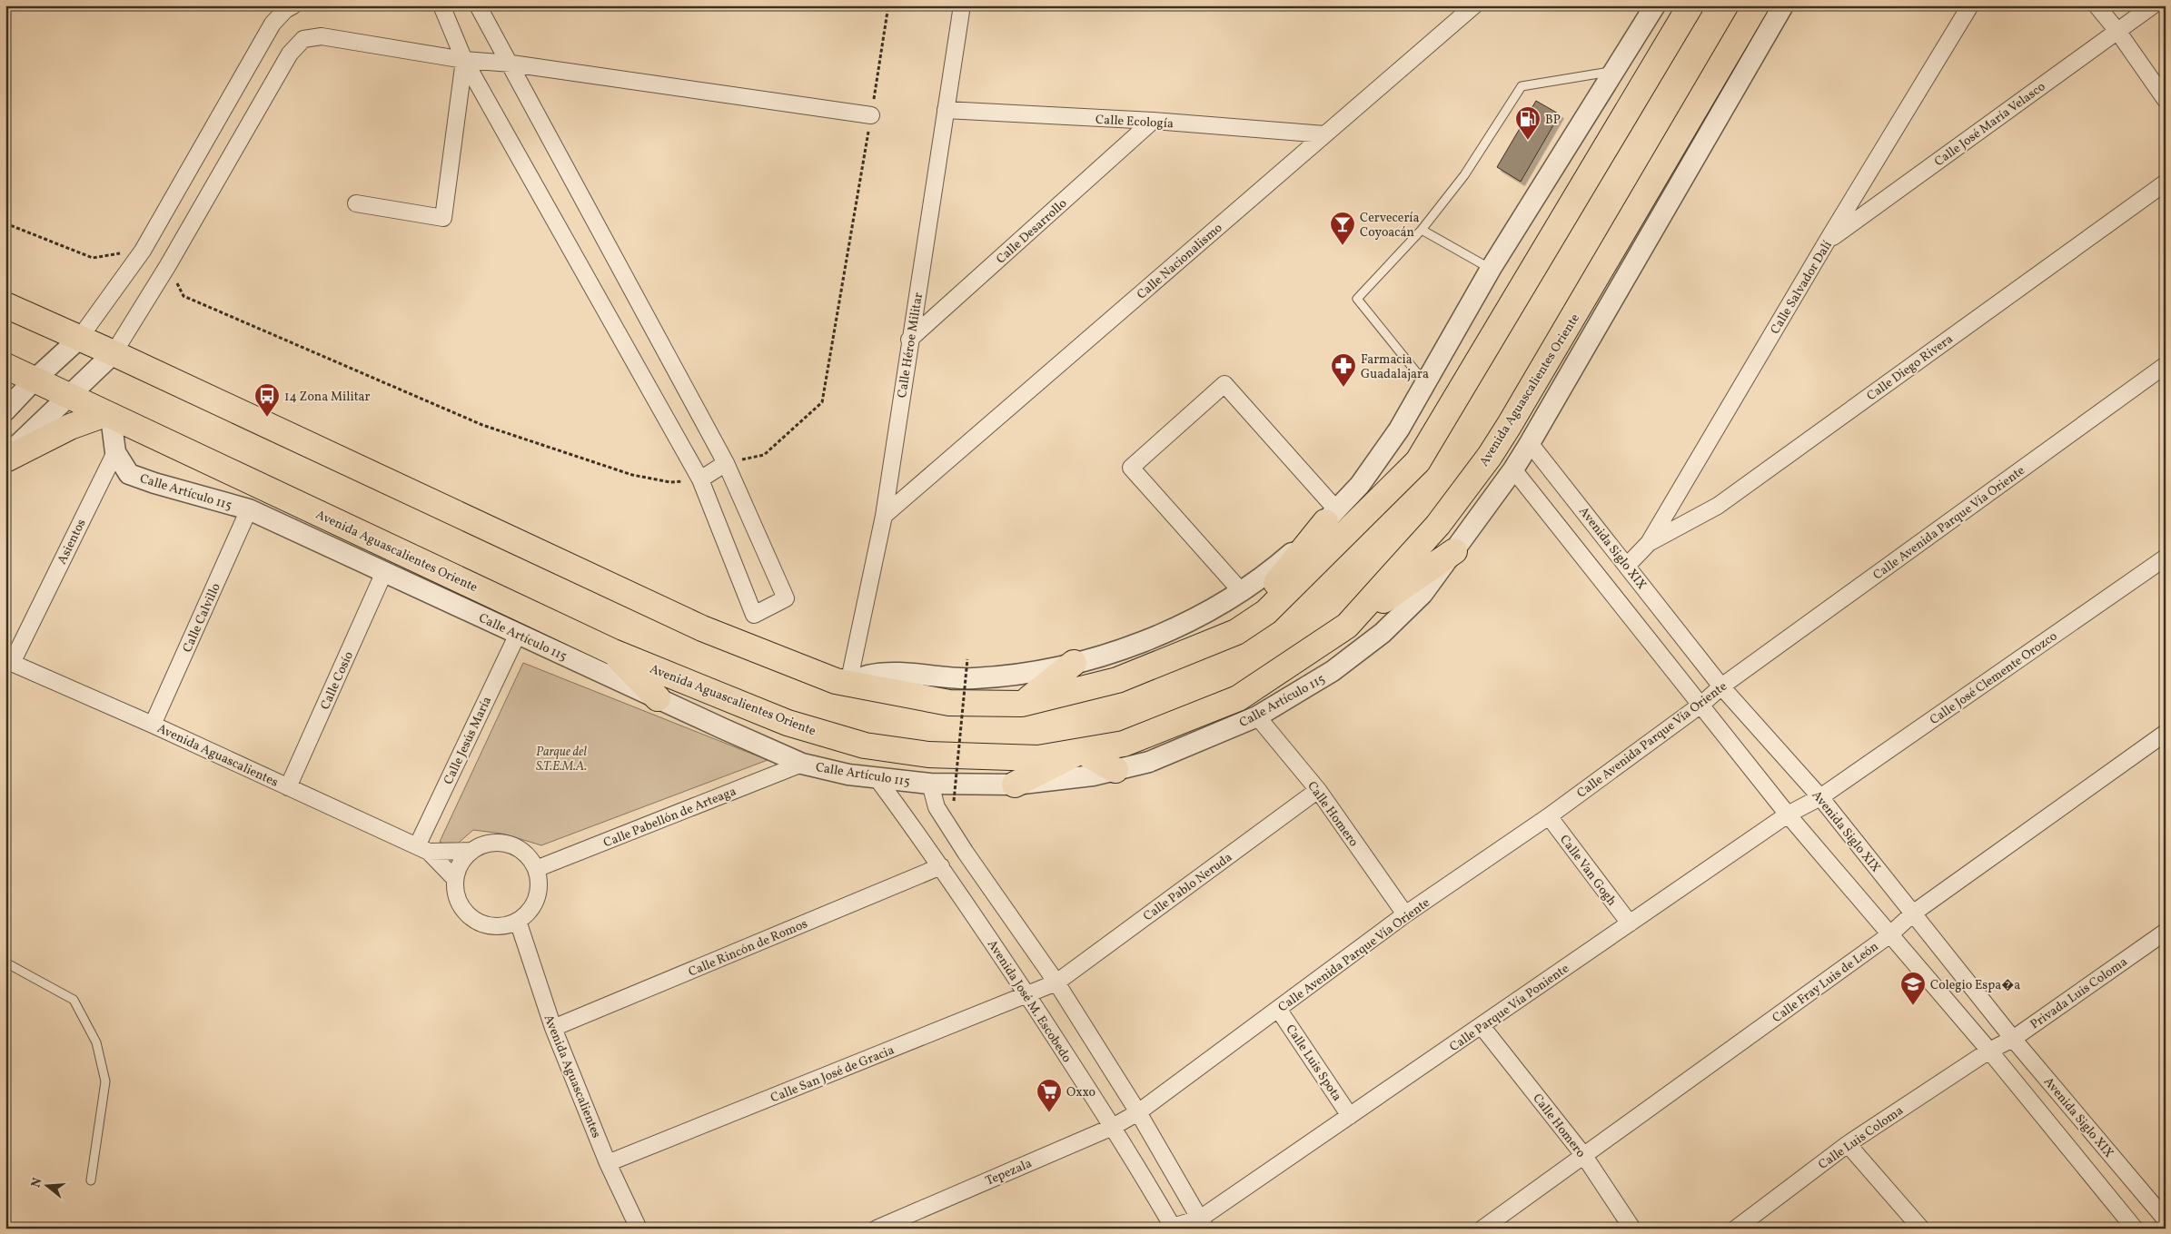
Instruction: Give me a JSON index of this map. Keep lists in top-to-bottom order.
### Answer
{
  "streets": {
    "main road": ["Avenida Aguascalientes Oriente"],
    "street": [
      "Calle Ecología",
      "Calle José María Velasco",
      "Calle Desarrollo",
      "Calle Nacionalismo",
      "Calle Salvador Dalí",
      "Calle Héroe Militar",
      "Calle Diego Rivera",
      "Calle Artículo 115",
      "Calle Avenida Parque Vía Oriente",
      "Asientos",
      "Avenida Siglo XIX",
      "Calle Calvillo",
      "Calle José Clemente Orozco",
      "Calle Cosío",
      "Calle Jesús María",
      "Avenida Aguascalientes",
      "Calle Homero",
      "Calle Pabellón de Arteaga",
      "Calle Van Gogh",
      "Calle Pablo Neruda",
      "Calle Rincón de Romos",
      "Calle Fray Luis de León",
      "Privada Luis Coloma",
      "Avenida José M. Escobedo",
      "Calle Parque Vía Poniente",
      "Calle Luis Spota",
      "Calle San José de Gracia",
      "Calle Luis Coloma",
      "Tepezala"
    ]
  },
  "crossings": [
    ["Calle Ecología", "Calle Desarrollo"],
    ["Calle Ecología", "Calle Nacionalismo"],
    ["Calle Ecología", "Calle Héroe Militar"],
    ["Calle José María Velasco", "Calle Salvador Dalí"],
    ["Calle Desarrollo", "Calle Héroe Militar"],
    ["Calle Nacionalismo", "Calle Héroe Militar"],
    ["Calle Salvador Dalí", "Calle Diego Rivera"],
    ["Calle Salvador Dalí", "Avenida Siglo XIX"],
    ["Avenida Aguascalientes Oriente", "Calle Artículo 115"],
    ["Avenida Aguascalientes Oriente", "Avenida Siglo XIX"],
    ["Calle Artículo 115", "Asientos"],
    ["Calle Artículo 115", "Calle Calvillo"],
    ["Calle Artículo 115", "Calle Cosío"],
    ["Calle Artículo 115", "Calle Jesús María"],
    ["Calle Artículo 115", "Calle Homero"],
    ["Calle Artículo 115", "Calle Pabellón de Arteaga"],
    ["Calle Artículo 115", "Avenida José M. Escobedo"],
    ["Calle Avenida Parque Vía Oriente", "Avenida Siglo XIX"],
    ["Calle Avenida Parque Vía Oriente", "Calle Homero"],
    ["Calle Avenida Parque Vía Oriente", "Calle Van Gogh"],
    ["Calle Avenida Parque Vía Oriente", "Calle Luis Spota"],
    ["Calle Avenida Parque Vía Oriente", "Tepezala"],
    ["Asientos", "Avenida Aguascalientes"],
    ["Avenida Siglo XIX", "Calle José Clemente Orozco"],
    ["Avenida Siglo XIX", "Calle Fray Luis de León"],
    ["Avenida Siglo XIX", "Privada Luis Coloma"],
    ["Avenida Siglo XIX", "Calle Parque Vía Poniente"],
    ["Calle Calvillo", "Avenida Aguascalientes"],
    ["Calle José Clemente Orozco", "Calle Parque Vía Poniente"],
    ["Calle Cosío", "Avenida Aguascalientes"],
    ["Calle Jesús María", "Avenida Aguascalientes"],
    ["Avenida Aguascalientes", "Calle Pabellón de Arteaga"],
    ["Avenida Aguascalientes", "Calle Rincón de Romos"],
    ["Avenida Aguascalientes", "Calle San José de Gracia"],
    ["Calle Homero", "Calle Pablo Neruda"],
    ["Calle Homero", "Calle Fray Luis de León"],
    ["Calle Homero", "Calle Parque Vía Poniente"],
    ["Calle Van Gogh", "Calle Parque Vía Poniente"],
    ["Calle Pablo Neruda", "Calle San José de Gracia"],
    ["Calle Rincón de Romos", "Avenida José M. Escobedo"],
    ["Privada Luis Coloma", "Calle Luis Coloma"],
    ["Avenida José M. Escobedo", "Calle Parque Vía Poniente"],
    ["Avenida José M. Escobedo", "Calle San José de Gracia"],
    ["Avenida José M. Escobedo", "Tepezala"],
    ["Calle Parque Vía Poniente", "Calle Luis Spota"]
  ],
  "parks": ["Parque del S.T.E.M.A."],
  "places": {
    "fuel station": ["BP"],
    "bar": ["Cervecería Coyoacán"],
    "pharmacy": ["Farmacia Guadalajara"],
    "bus stop": ["14 Zona Militar"],
    "school or university": ["Colegio Espa�a"],
    "supermarket": ["Oxxo"]
  },
  "north": "left"
}
